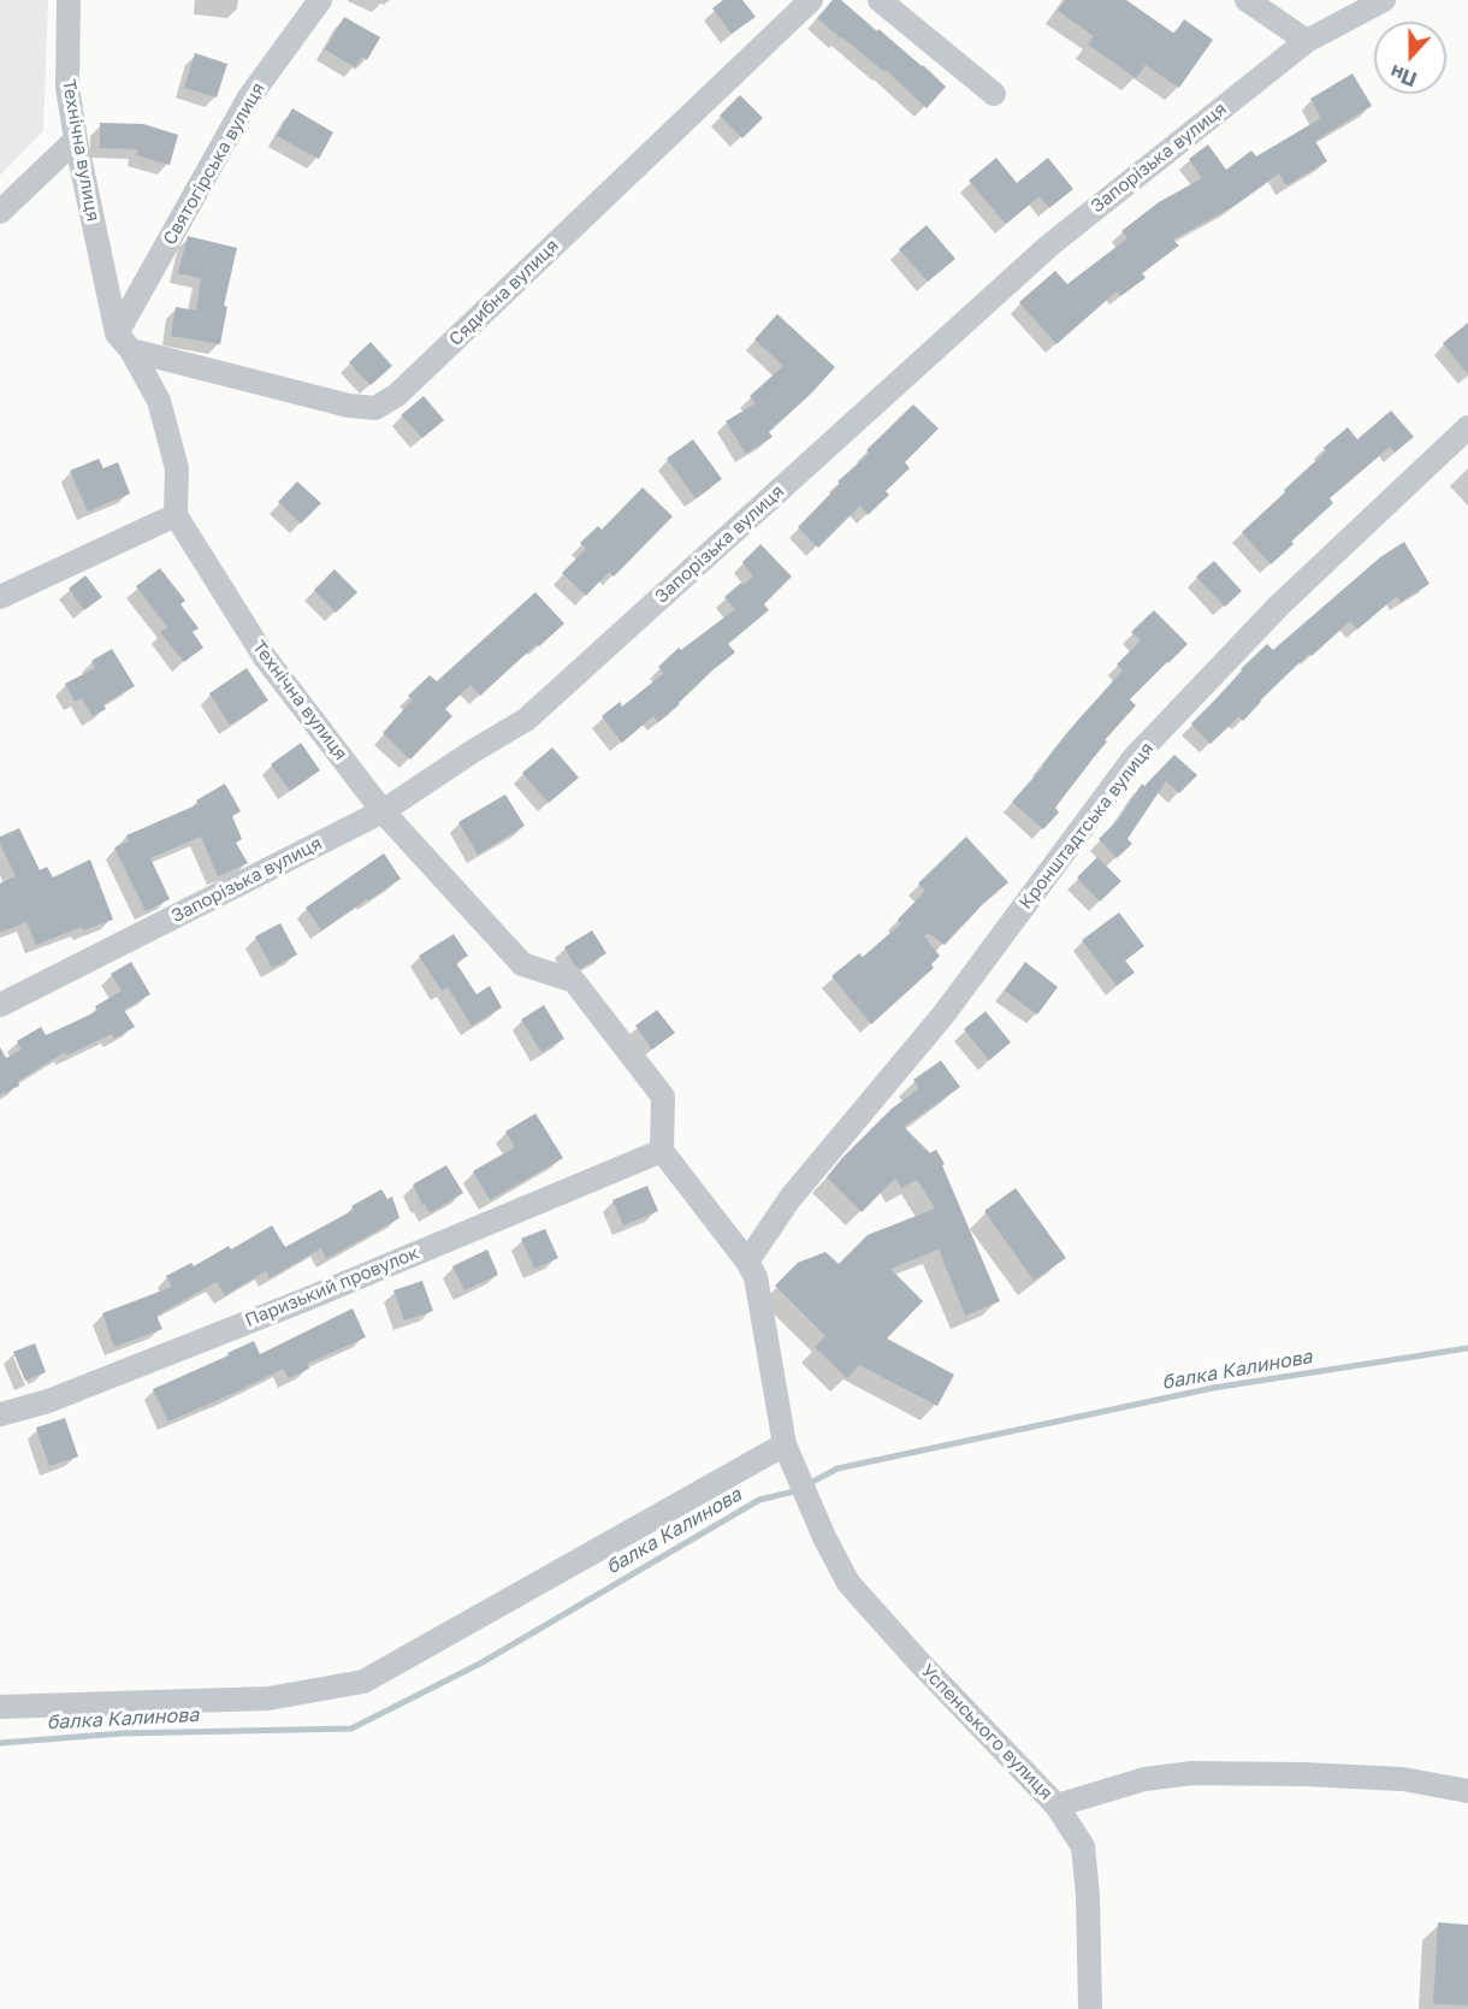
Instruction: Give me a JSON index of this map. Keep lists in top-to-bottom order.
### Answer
{
  "streets": {
    "street": [
      "Технічна вулиця",
      "Запорізька вулиця",
      "Святогірська вулиця",
      "Сядибна вулиця",
      "Кронштадтська вулиця",
      "Паризький провулок",
      "Успенського вулиця"
    ]
  },
  "crossings": [
    ["Технічна вулиця", "Запорізька вулиця"],
    ["Технічна вулиця", "Святогірська вулиця"],
    ["Технічна вулиця", "Сядибна вулиця"],
    ["Технічна вулиця", "Паризький провулок"],
    ["Святогірська вулиця", "Сядибна вулиця"],
    ["Кронштадтська вулиця", "Успенського вулиця"]
  ],
  "water": ["балка Калинова"],
  "north": "bottom"
}
